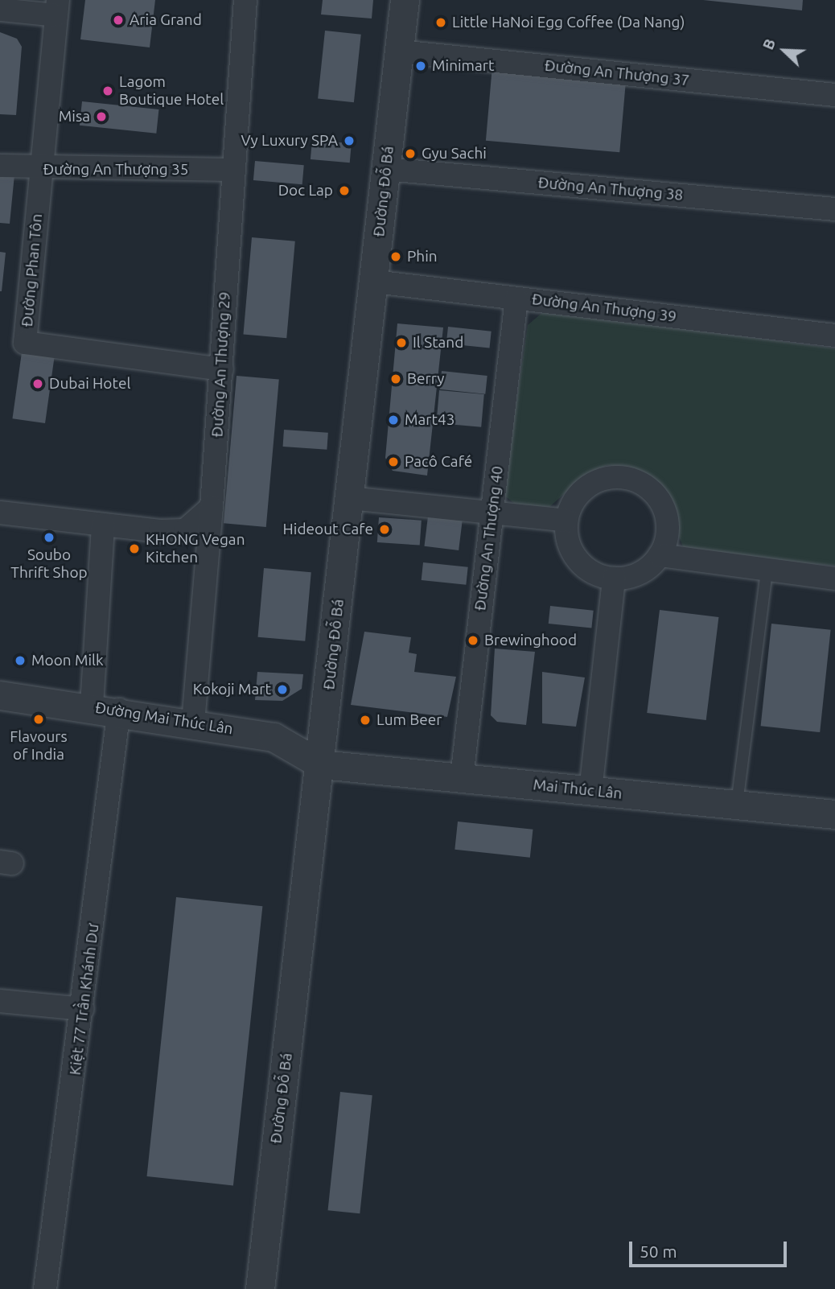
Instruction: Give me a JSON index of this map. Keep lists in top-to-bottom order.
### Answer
{
  "streets": {
    "street": [
      "Đường An Thượng 37",
      "Đường An Thượng 35",
      "Đường An Thượng 38",
      "Đường Đỗ Bá",
      "Đường Phan Tôn",
      "Đường An Thượng 39",
      "Đường An Thượng 29",
      "Đường An Thượng 40",
      "Đường Mai Thúc Lân",
      "Mai Thúc Lân",
      "Kiệt 77 Trần Khánh Dư"
    ]
  },
  "crossings": [
    ["Đường An Thượng 37", "Đường Đỗ Bá"],
    ["Đường An Thượng 35", "Đường Phan Tôn"],
    ["Đường An Thượng 35", "Đường An Thượng 29"],
    ["Đường An Thượng 38", "Đường Đỗ Bá"],
    ["Đường Đỗ Bá", "Đường An Thượng 39"],
    ["Đường Đỗ Bá", "Đường Mai Thúc Lân"],
    ["Đường Đỗ Bá", "Mai Thúc Lân"],
    ["Đường Phan Tôn", "Đường An Thượng 29"],
    ["Đường An Thượng 39", "Đường An Thượng 40"],
    ["Đường An Thượng 29", "Đường Mai Thúc Lân"],
    ["Đường An Thượng 40", "Mai Thúc Lân"],
    ["Đường Mai Thúc Lân", "Mai Thúc Lân"],
    ["Đường Mai Thúc Lân", "Kiệt 77 Trần Khánh Dư"]
  ],
  "places": [
    "Aria Grand",
    "Little HaNoi Egg Coffee (Da Nang)",
    "Minimart",
    "Lagom Boutique Hotel",
    "Misa",
    "Vy Luxury SPA",
    "Gyu Sachi",
    "Doc Lap",
    "Phin",
    "Il Stand",
    "Berry",
    "Dubai Hotel",
    "Mart43",
    "Pacô Café",
    "Hideout Cafe",
    "Soubo Thrift Shop",
    "KHONG Vegan Kitchen",
    "Brewinghood",
    "Moon Milk",
    "Kokoji Mart",
    "Flavours of India",
    "Lum Beer"
  ],
  "scale_bar": "50 m",
  "north": "top left"
}
